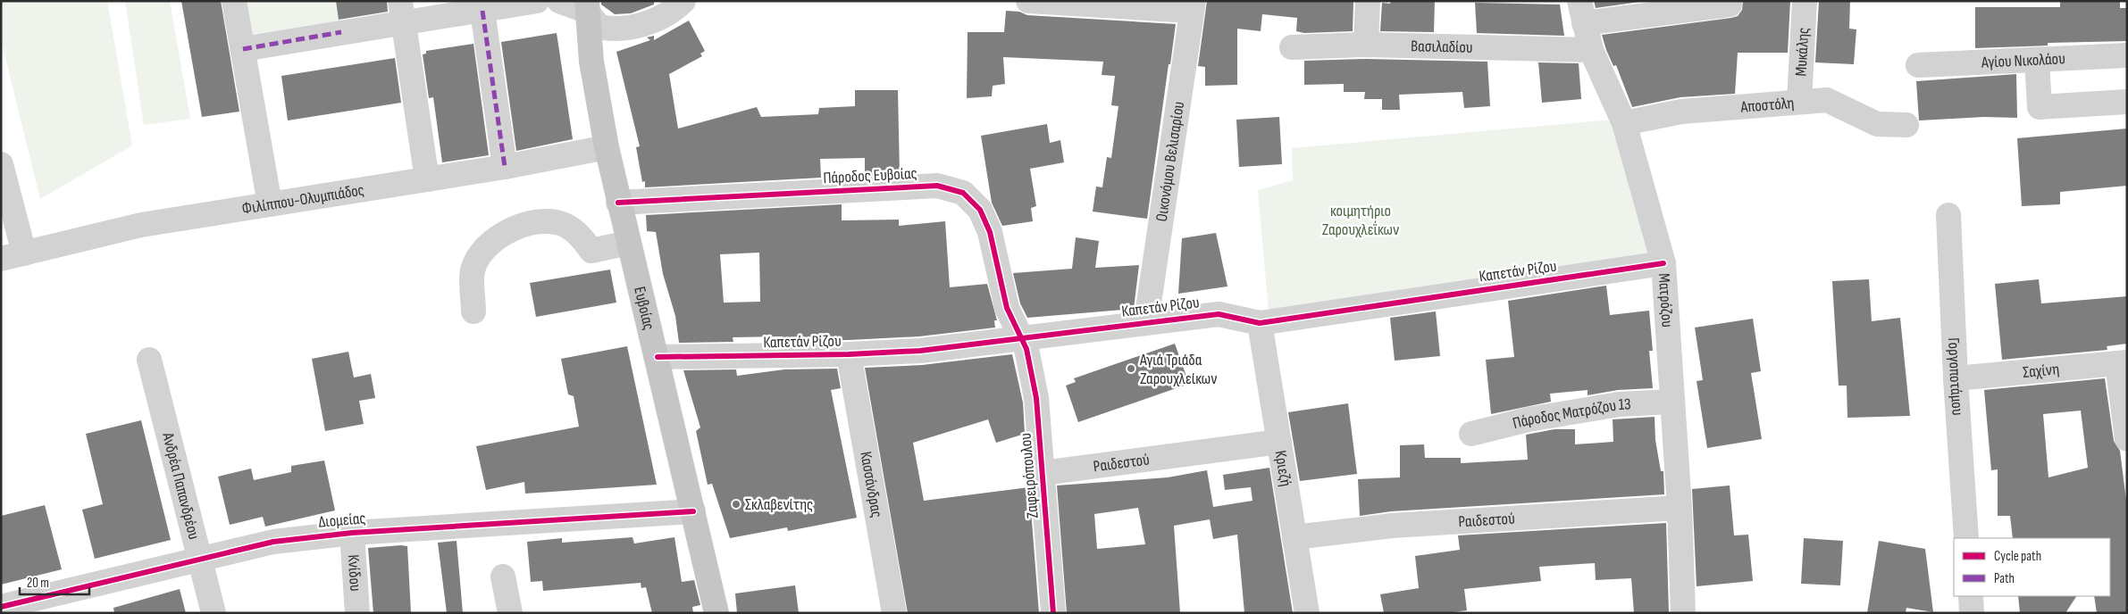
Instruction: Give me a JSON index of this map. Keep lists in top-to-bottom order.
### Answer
{
  "streets": {
    "main road": ["Ευβοίας"],
    "street": [
      "Βασιλαδίου",
      "Μυκάλης",
      "Αγίου Νικολάου",
      "Αποστόλη",
      "Οικονόμου Βελισαρίου",
      "Πάροδος Ευβοίας",
      "Φιλίππου-Ολυμπιάδος",
      "Καπετάν Ρίζου",
      "Ματρόζου",
      "Σαχίνη",
      "Γοργοποτάμου",
      "Πάροδος Ματρόζου 13",
      "Ραιδεστού",
      "Κριεζή",
      "Ζαφειρόπουλου",
      "Κασσάνδρας",
      "Ανδρέα Παπανδρέου",
      "Διομείας",
      "Κνίδου"
    ]
  },
  "crossings": [
    ["Βασιλαδίου", "Ματρόζου"],
    ["Μυκάλης", "Αποστόλη"],
    ["Αποστόλη", "Ματρόζου"],
    ["Οικονόμου Βελισαρίου", "Καπετάν Ρίζου"],
    ["Πάροδος Ευβοίας", "Καπετάν Ρίζου"],
    ["Πάροδος Ευβοίας", "Ευβοίας"],
    ["Πάροδος Ευβοίας", "Ζαφειρόπουλου"],
    ["Φιλίππου-Ολυμπιάδος", "Ευβοίας"],
    ["Καπετάν Ρίζου", "Ματρόζου"],
    ["Καπετάν Ρίζου", "Ευβοίας"],
    ["Καπετάν Ρίζου", "Κριεζή"],
    ["Καπετάν Ρίζου", "Ζαφειρόπουλου"],
    ["Καπετάν Ρίζου", "Κασσάνδρας"],
    ["Ματρόζου", "Πάροδος Ματρόζου 13"],
    ["Ματρόζου", "Ραιδεστού"],
    ["Ευβοίας", "Διομείας"],
    ["Σαχίνη", "Γοργοποτάμου"],
    ["Ραιδεστού", "Κριεζή"],
    ["Ραιδεστού", "Ζαφειρόπουλου"],
    ["Ανδρέα Παπανδρέου", "Διομείας"],
    ["Διομείας", "Κνίδου"]
  ],
  "parks": ["κοιμητήριο Ζαρουχλεΐκων"],
  "places": ["Αγιά Τριάδα Ζαρουχλείκων", "Σκλαβενίτης"],
  "legend": ["Cycle path", "Path"],
  "scale_bar": "20 m"
}
